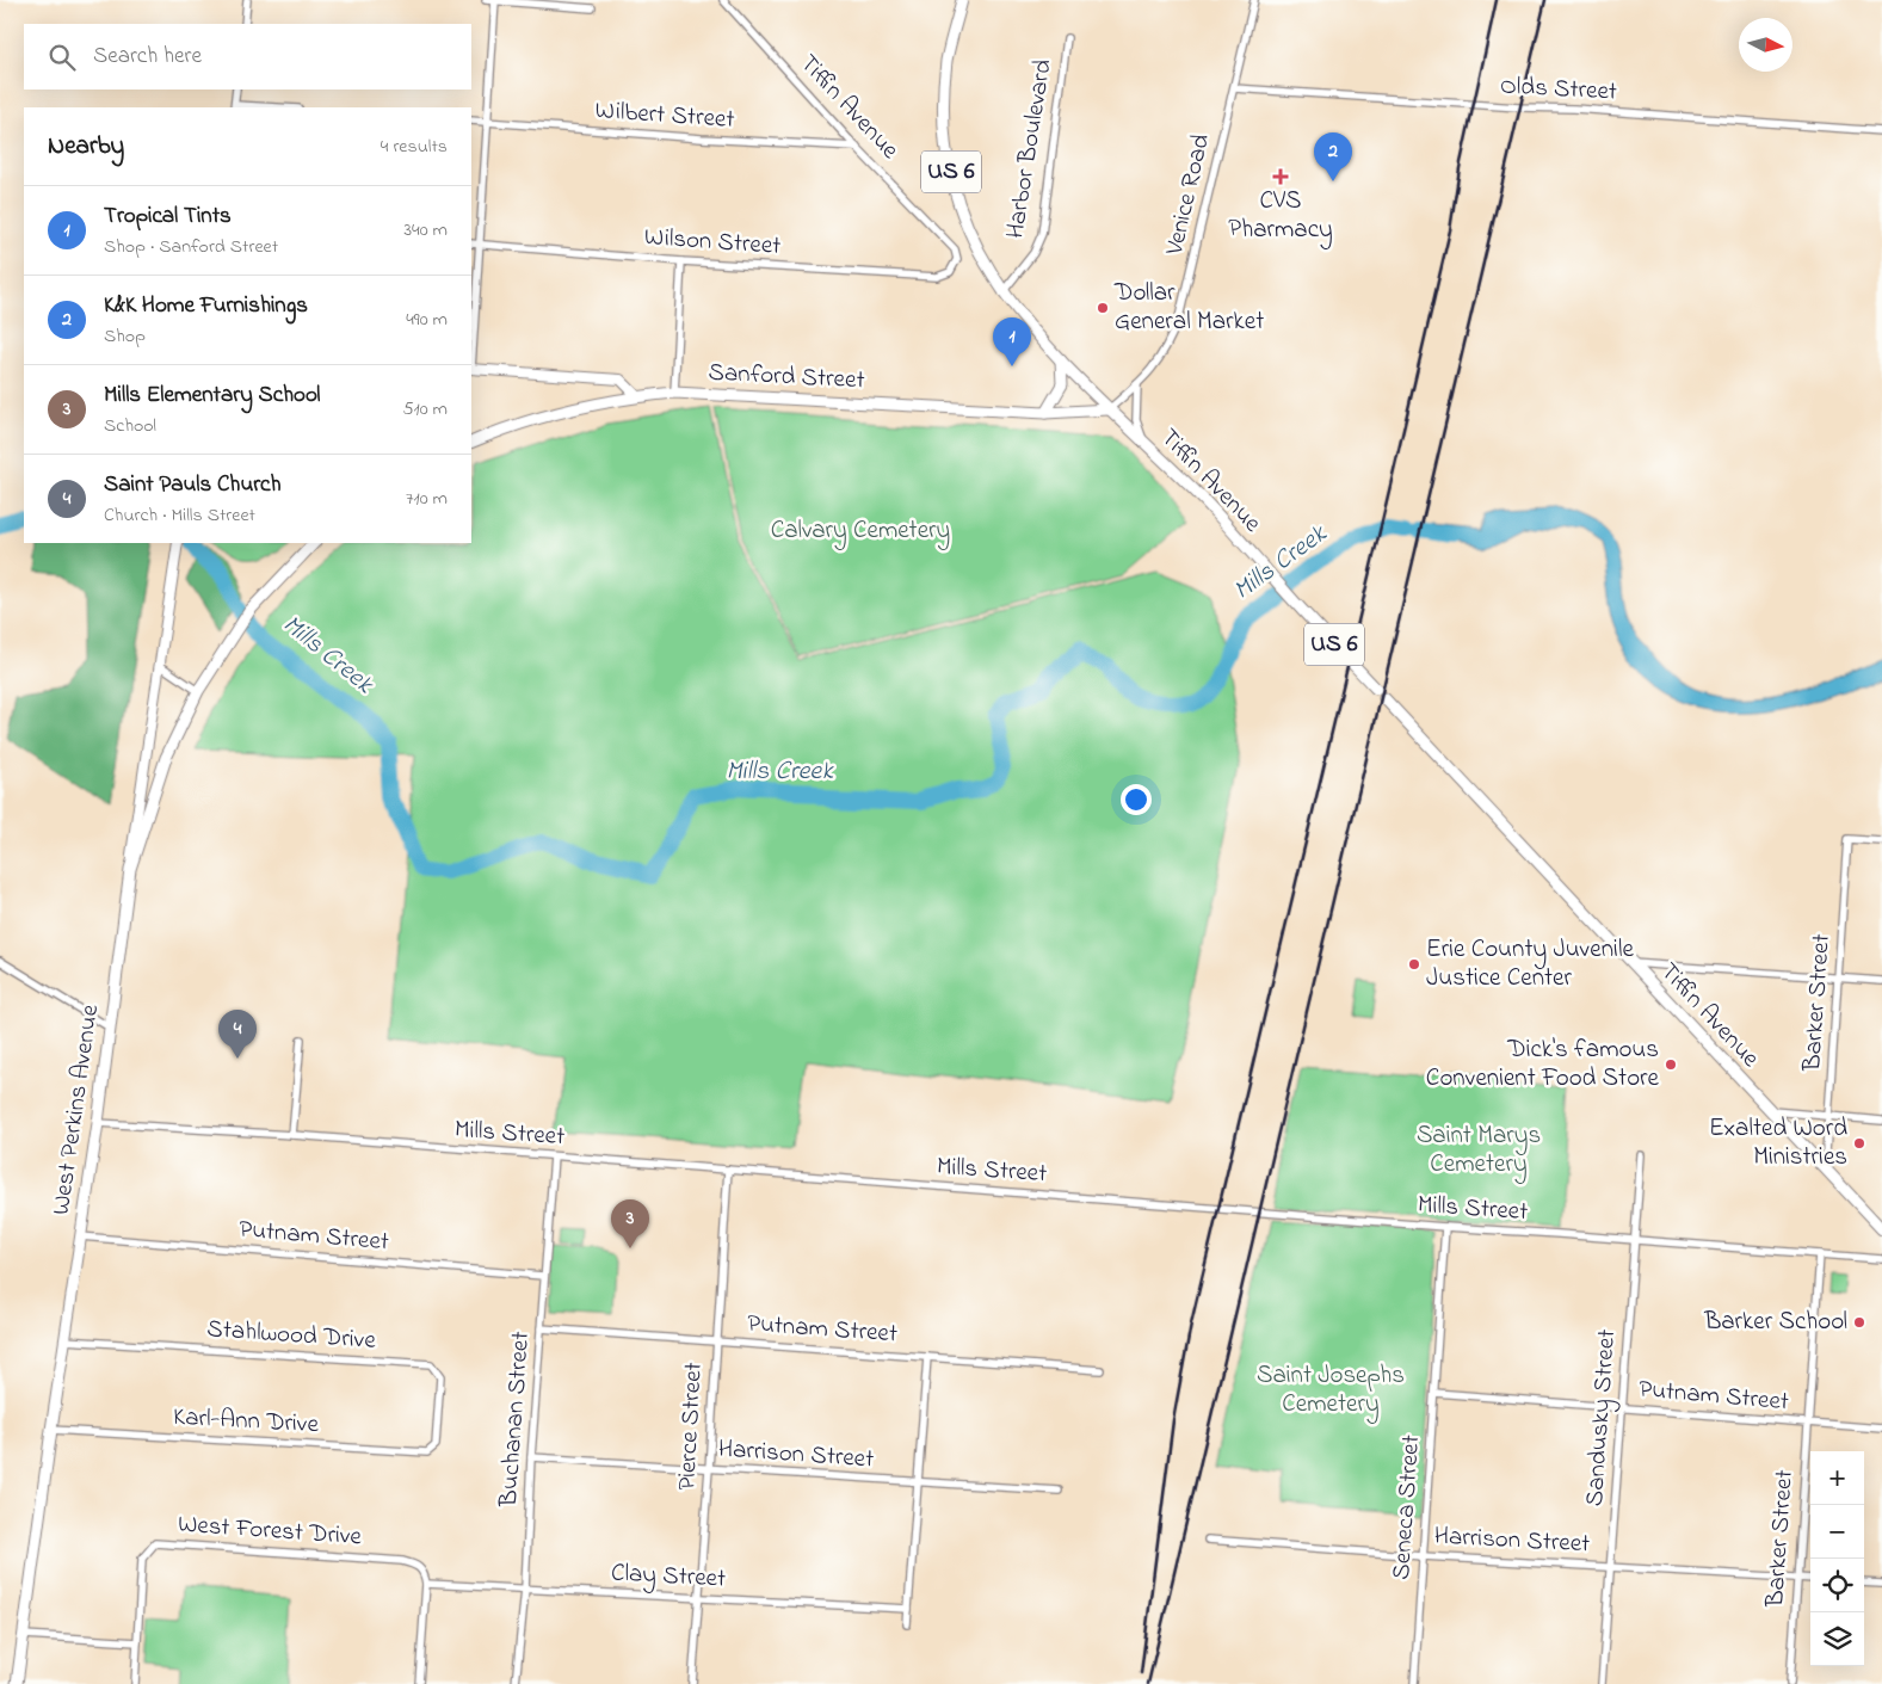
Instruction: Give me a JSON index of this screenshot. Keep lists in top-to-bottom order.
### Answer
{
  "streets": {
    "main road": [
      "Tiffin Avenue",
      "US 6",
      "Sanford Street",
      "West Perkins Avenue"
    ],
    "street": [
      "Olds Street",
      "Wilbert Street",
      "Harbor Boulevard",
      "Venice Road",
      "Wilson Street",
      "Barker Street",
      "Mills Street",
      "Putnam Street",
      "Stahlwood Drive",
      "Sandusky Street",
      "Buchanan Street",
      "Karl-Ann Drive",
      "Pierce Street",
      "Harrison Street",
      "Seneca Street",
      "West Forest Drive",
      "Clay Street"
    ]
  },
  "crossings": [
    ["Olds Street", "Venice Road"],
    ["Tiffin Avenue", "Wilbert Street"],
    ["Tiffin Avenue", "US 6"],
    ["Tiffin Avenue", "Venice Road"],
    ["Tiffin Avenue", "Wilson Street"],
    ["Tiffin Avenue", "Sanford Street"],
    ["Tiffin Avenue", "Barker Street"],
    ["Harbor Boulevard", "US 6"],
    ["US 6", "Venice Road"],
    ["US 6", "Sanford Street"],
    ["Venice Road", "Sanford Street"],
    ["Barker Street", "Mills Street"],
    ["Barker Street", "Putnam Street"],
    ["Barker Street", "Harrison Street"],
    ["West Perkins Avenue", "Mills Street"],
    ["West Perkins Avenue", "Putnam Street"],
    ["West Perkins Avenue", "Stahlwood Drive"],
    ["West Perkins Avenue", "Karl-Ann Drive"],
    ["Mills Street", "Sandusky Street"],
    ["Mills Street", "Buchanan Street"],
    ["Mills Street", "Pierce Street"],
    ["Mills Street", "Seneca Street"],
    ["Putnam Street", "Sandusky Street"],
    ["Putnam Street", "Buchanan Street"],
    ["Putnam Street", "Pierce Street"],
    ["Putnam Street", "Seneca Street"],
    ["Stahlwood Drive", "Karl-Ann Drive"],
    ["Sandusky Street", "Harrison Street"],
    ["Buchanan Street", "Harrison Street"],
    ["Buchanan Street", "Clay Street"],
    ["Pierce Street", "Harrison Street"],
    ["Pierce Street", "Clay Street"],
    ["Harrison Street", "Seneca Street"],
    ["West Forest Drive", "Clay Street"]
  ],
  "water": ["Mills Creek"],
  "parks": ["Calvary Cemetery", "Saint Marys Cemetery", "Saint Josephs Cemetery"],
  "places": {
    "health": ["CVS Pharmacy"],
    "other": [
      "Dollar General Market",
      "Erie County Juvenile Justice Center",
      "Dick's famous Convenient Food Store",
      "Exalted Word Ministries",
      "Barker School"
    ]
  },
  "north": "right",
  "page": {
    "search": "Search here",
    "heading": ["Nearby", "4 results"],
    "pins": [
      "2",
      "1",
      "4",
      "3"
    ],
    "list": [
      {
        "mark": "1",
        "name": "Tropical Tints",
        "note": "Shop · Sanford Street",
        "value": "340 m"
      },
      {
        "mark": "2",
        "name": "K&K Home Furnishings",
        "note": "Shop",
        "value": "490 m"
      },
      {
        "mark": "3",
        "name": "Mills Elementary School",
        "note": "School",
        "value": "510 m"
      },
      {
        "mark": "4",
        "name": "Saint Pauls Church",
        "note": "Church · Mills Street",
        "value": "710 m"
      }
    ],
    "map_buttons": ["+", "−"]
  }
}
